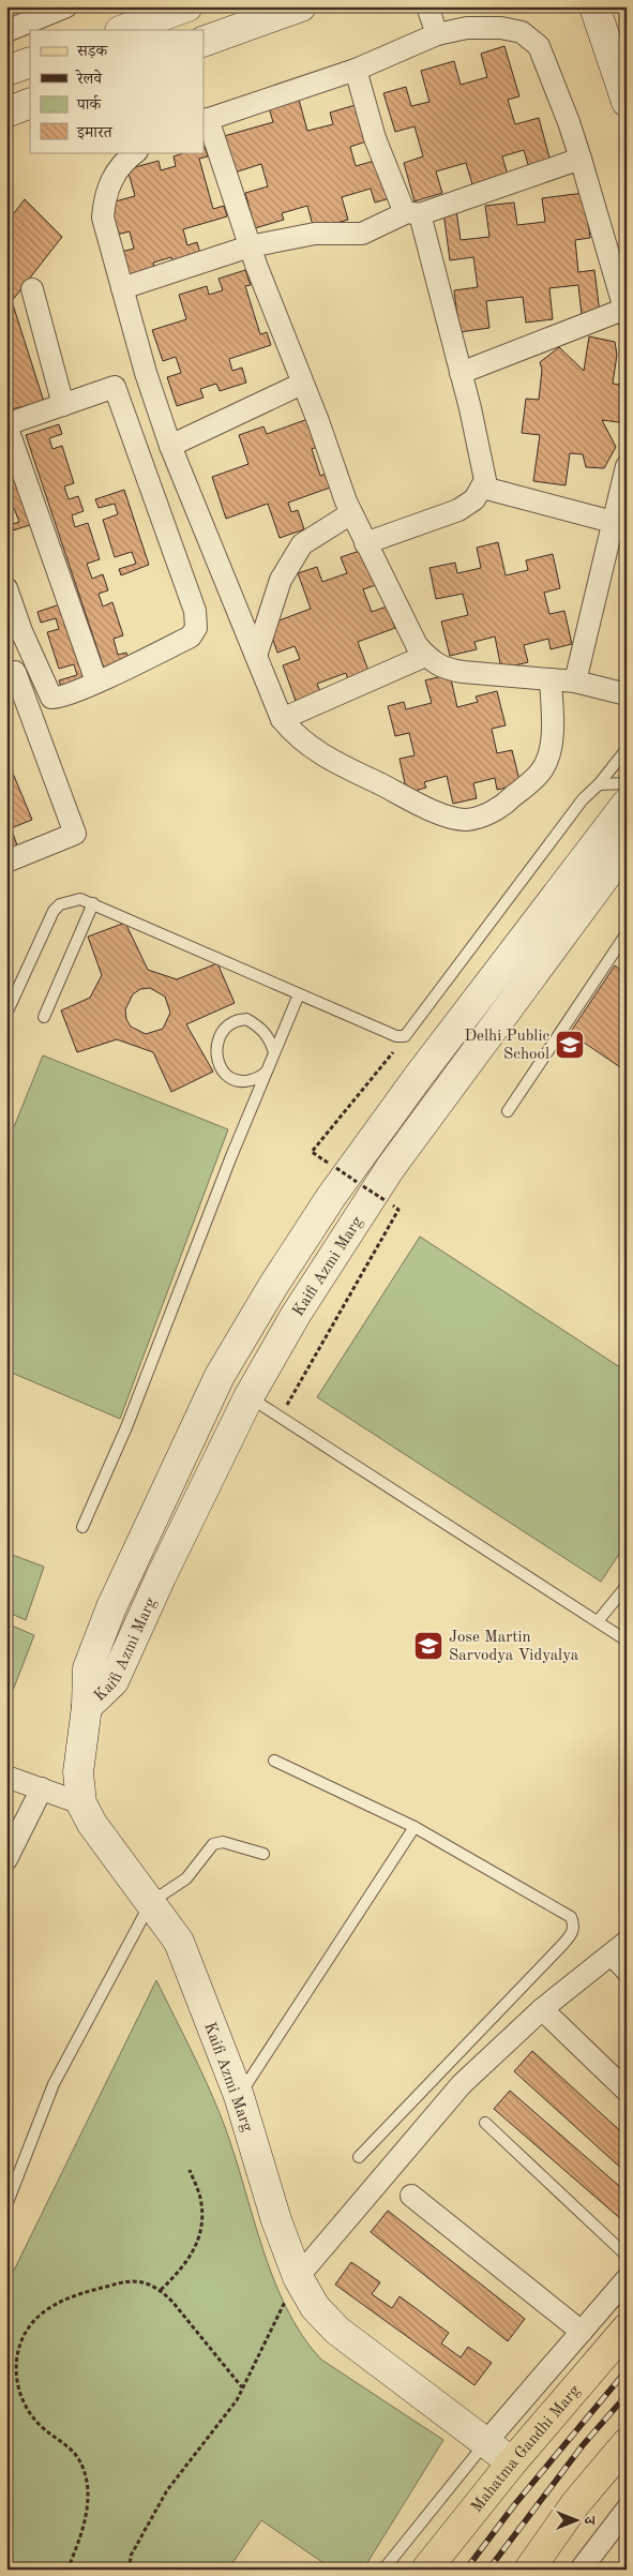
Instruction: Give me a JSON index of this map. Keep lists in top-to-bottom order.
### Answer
{
  "streets": {
    "main road": ["Mahatma Gandhi Marg"],
    "street": ["Kaifi Azmi Marg"]
  },
  "crossings": [
    ["Kaifi Azmi Marg", "Mahatma Gandhi Marg"]
  ],
  "places": {
    "school or university": ["Delhi Public School", "Jose Martin Sarvodya Vidyalya"]
  },
  "legend": [
    "सड़क",
    "रेलवे",
    "पार्क",
    "इमारत"
  ],
  "north": "right"
}
